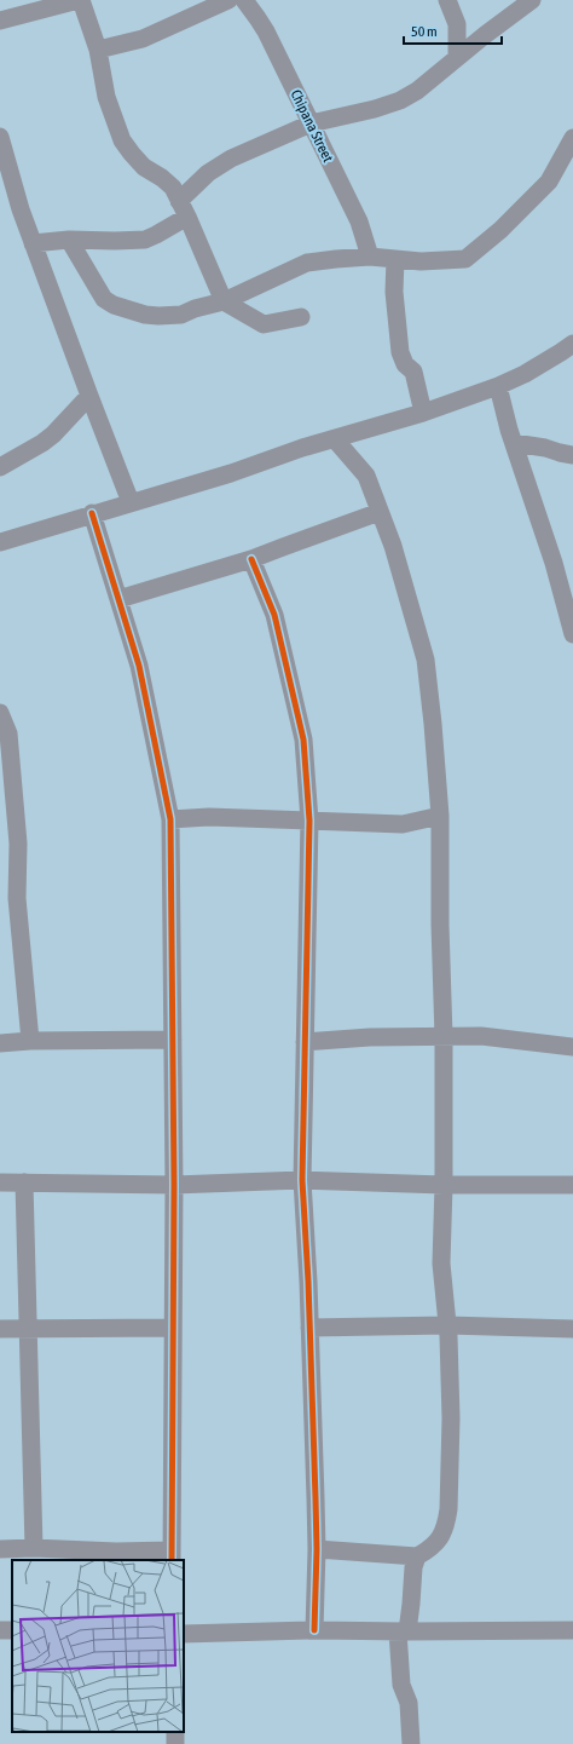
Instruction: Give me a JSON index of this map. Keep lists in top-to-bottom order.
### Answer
{
  "streets": {
    "street": ["Chipana Street"]
  },
  "scale_bar": "50 m"
}
